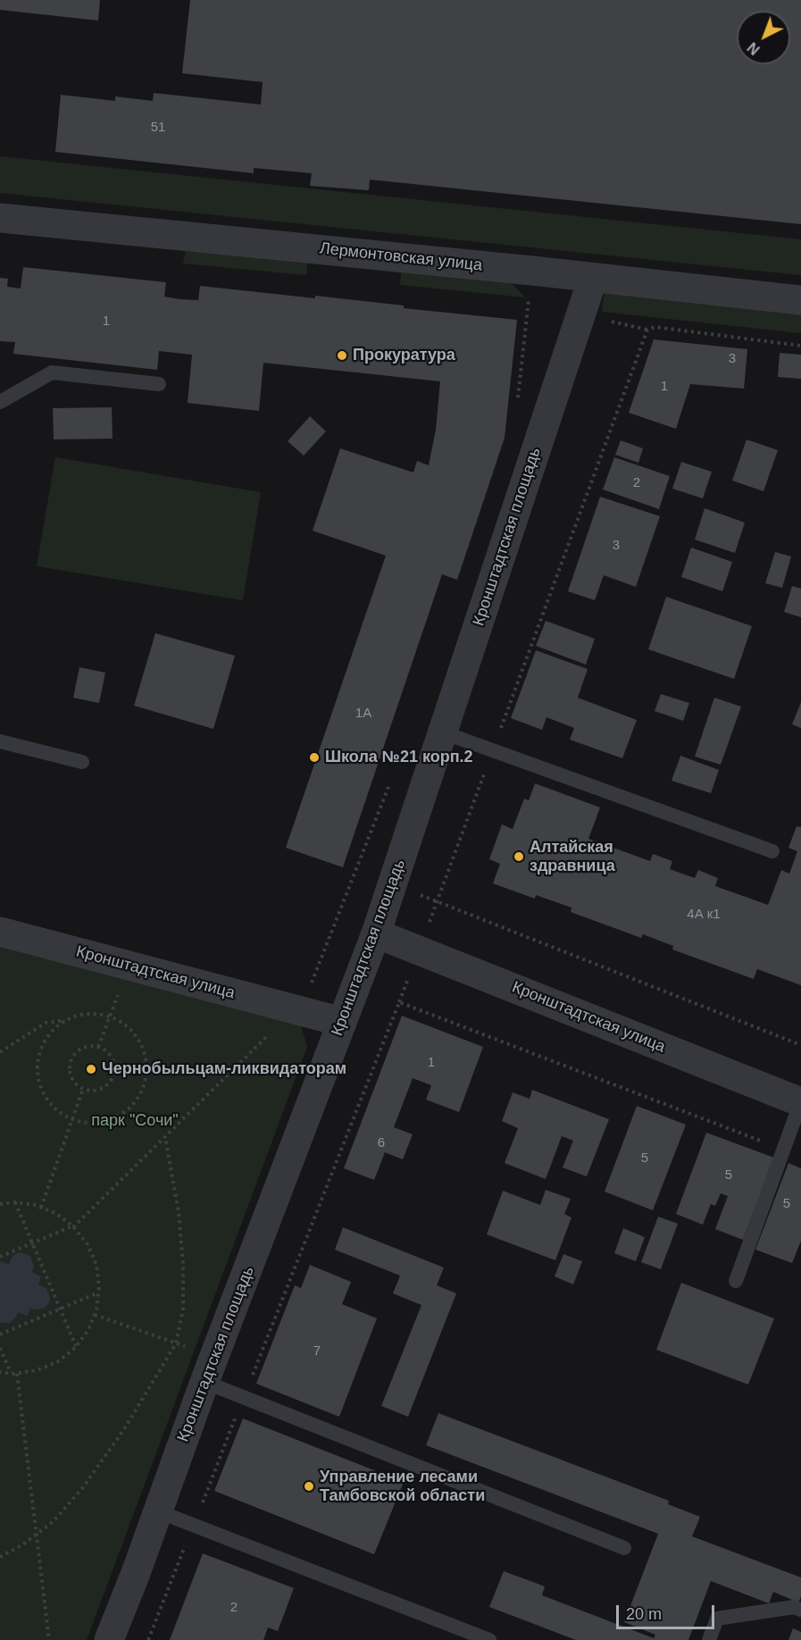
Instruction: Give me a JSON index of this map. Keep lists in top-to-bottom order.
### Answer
{
  "streets": {
    "street": ["Лермонтовская улица", "Кронштадтская площадь", "Кронштадтская улица"]
  },
  "crossings": [
    ["Лермонтовская улица", "Кронштадтская площадь"],
    ["Кронштадтская площадь", "Кронштадтская улица"]
  ],
  "parks": ["парк \"Сочи\""],
  "places": [
    "Прокуратура",
    "Школа №21 корп.2",
    "Алтайская здравница",
    "Чернобыльцам-ликвидаторам",
    "Управление лесами Тамбовской области"
  ],
  "house_numbers": [
    "51",
    "1",
    "3",
    "1",
    "2",
    "3",
    "1А",
    "4А к1",
    "1",
    "6",
    "5",
    "5",
    "5",
    "7",
    "2"
  ],
  "scale_bar": "20 m",
  "north": "bottom left"
}
